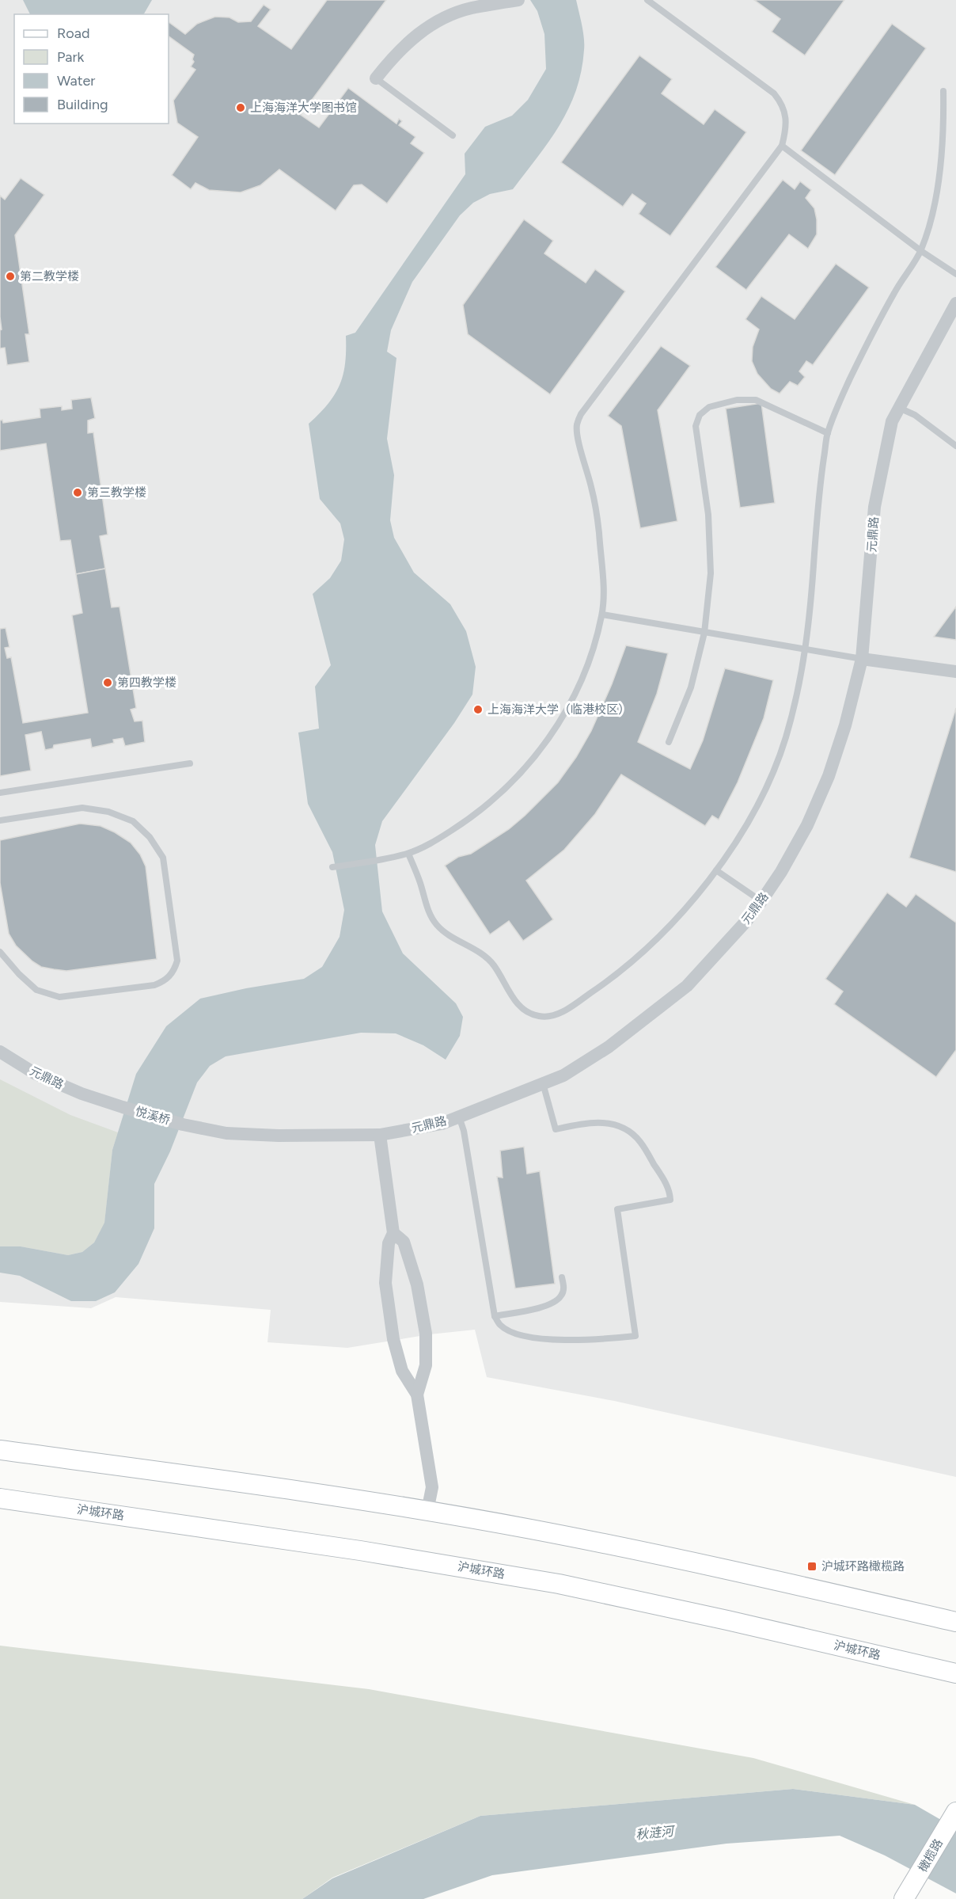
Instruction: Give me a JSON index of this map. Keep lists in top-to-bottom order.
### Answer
{
  "streets": {
    "main road": ["沪城环路", "橄榄路"],
    "street": ["元鼎路", "悦溪桥"]
  },
  "crossings": [
    ["元鼎路", "悦溪桥"]
  ],
  "water": ["秋涟河"],
  "places": {
    "other": [
      "上海海洋大学图书馆",
      "第二教学楼",
      "第三教学楼",
      "第四教学楼",
      "上海海洋大学（临港校区）"
    ],
    "transit": ["沪城环路橄榄路"]
  },
  "legend": [
    "Road",
    "Park",
    "Water",
    "Building"
  ]
}
